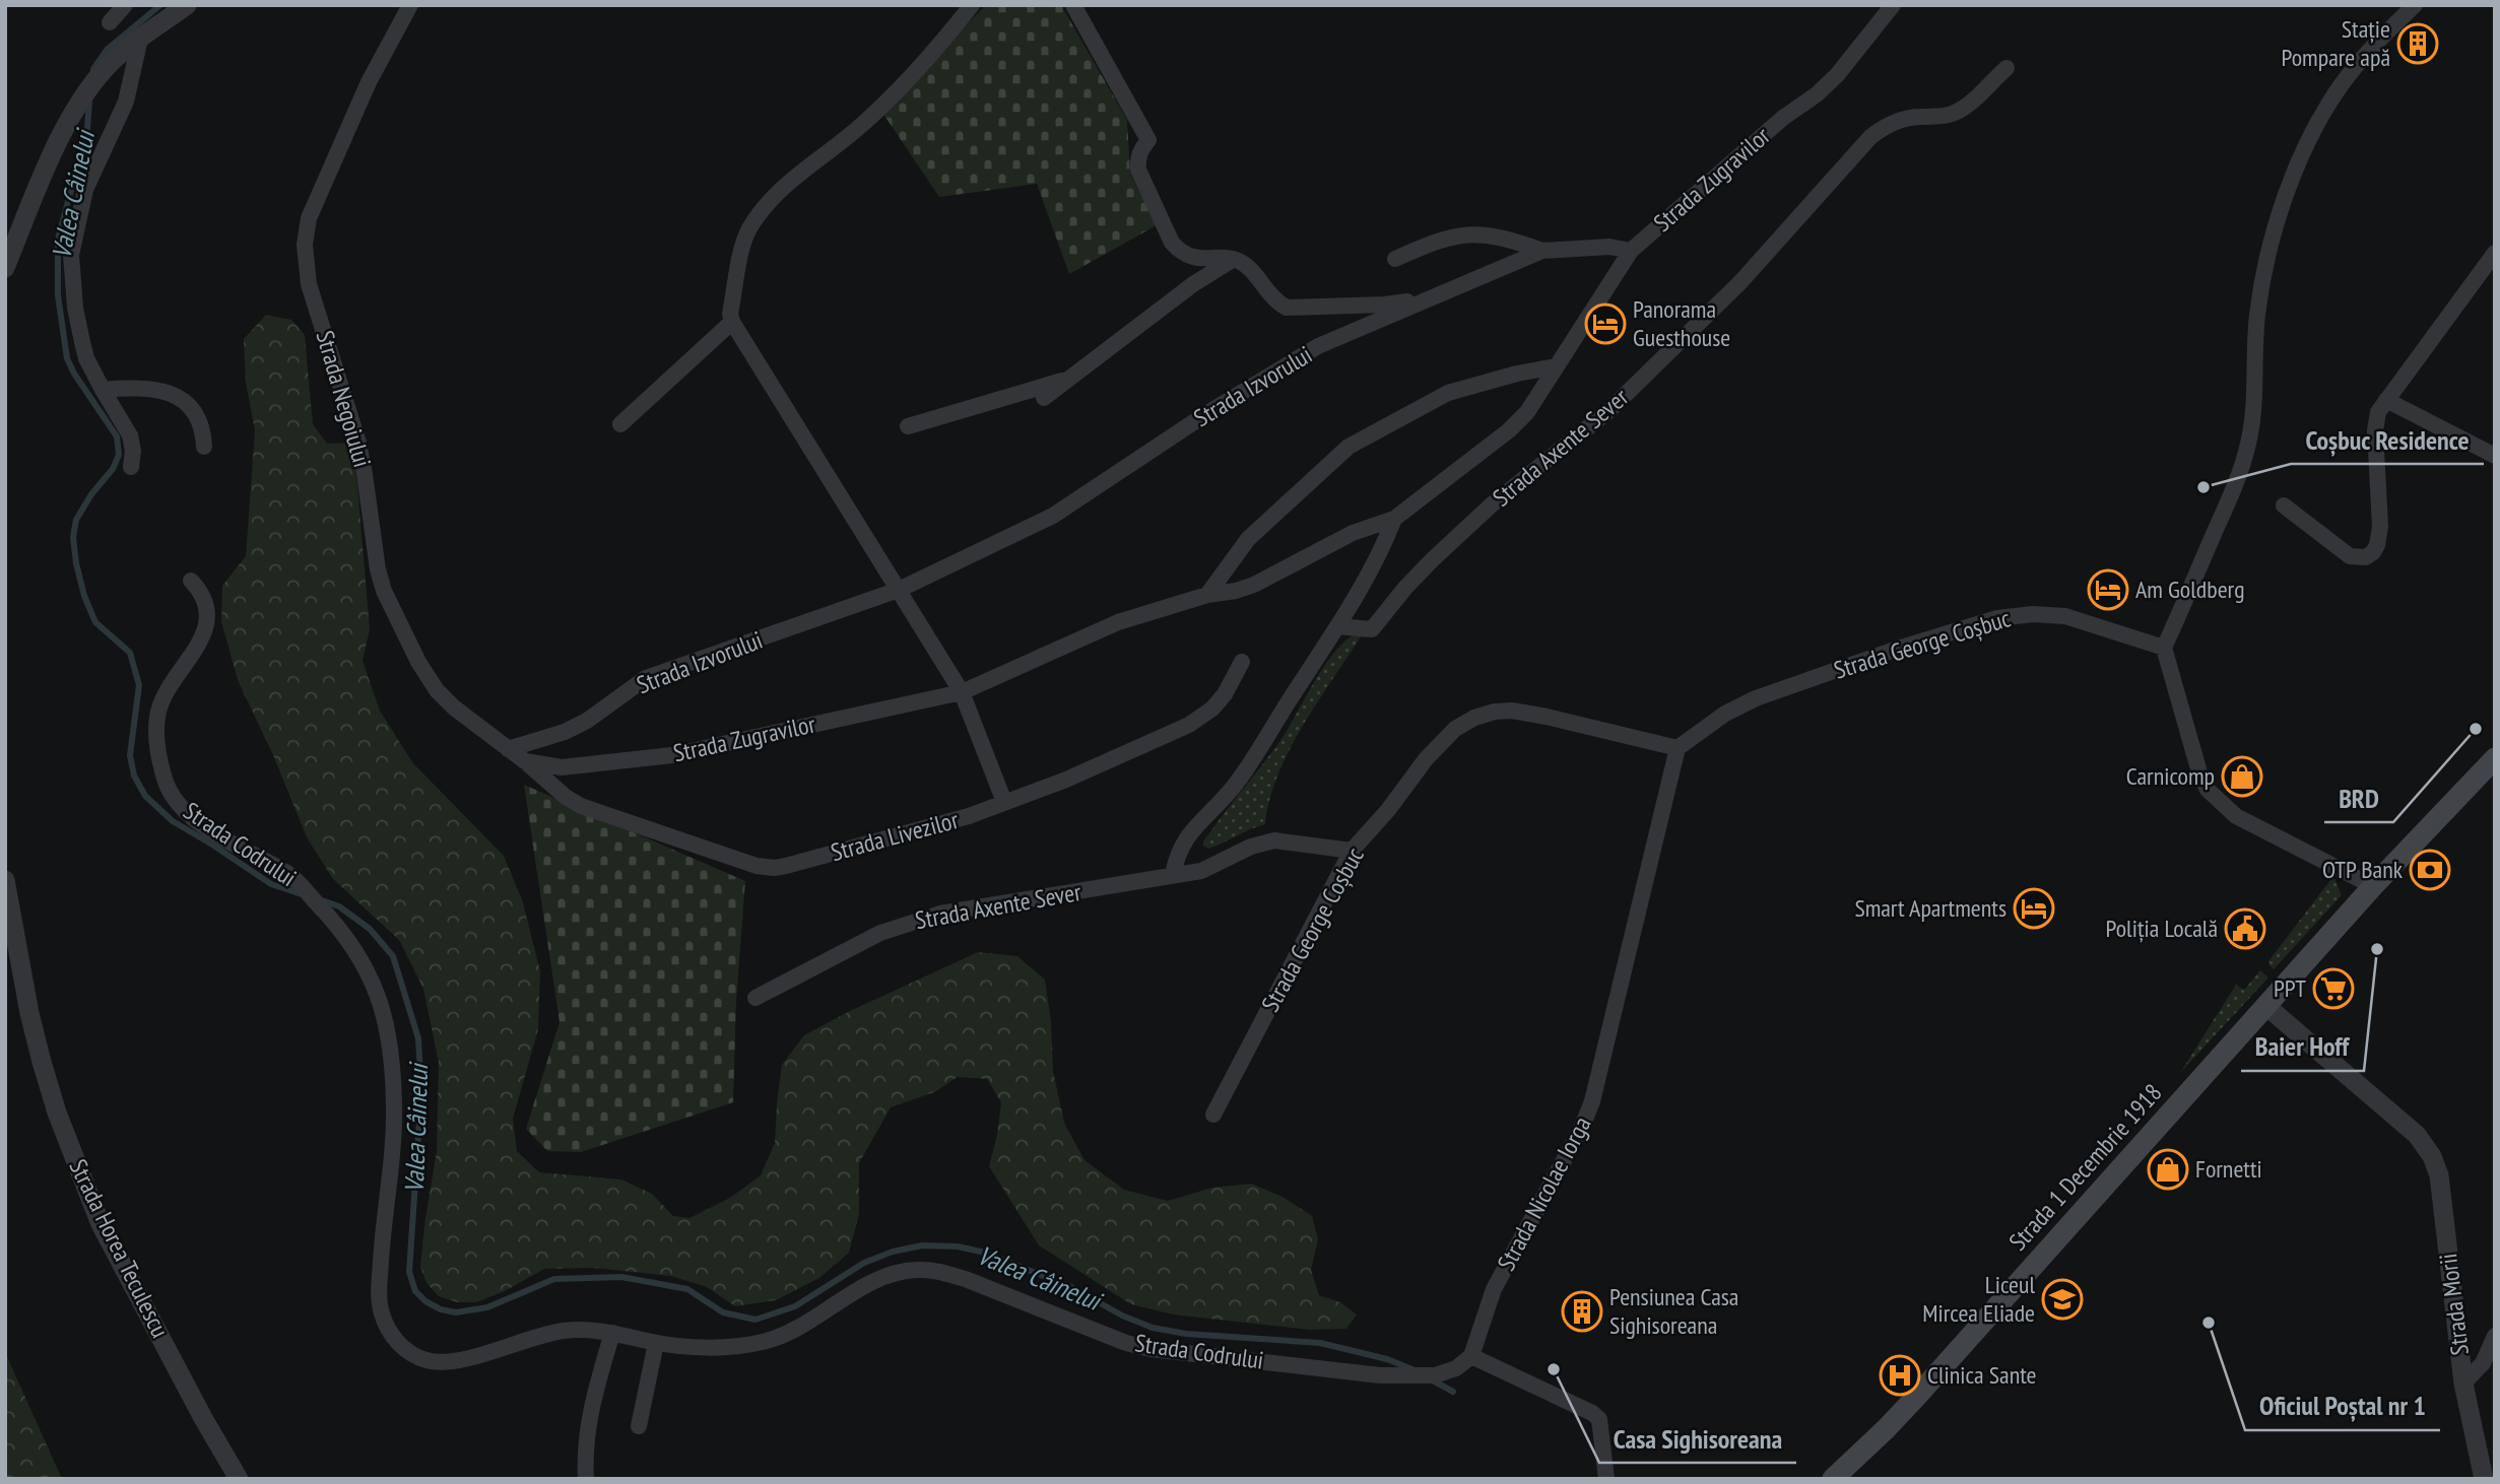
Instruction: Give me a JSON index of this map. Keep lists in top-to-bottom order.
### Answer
{
  "streets": {
    "main road": ["Strada 1 Decembrie 1918"],
    "street": [
      "Strada Zugravilor",
      "Strada Izvorului",
      "Strada Negoiului",
      "Strada Axente Sever",
      "Strada George Coșbuc",
      "Strada Livezilor",
      "Strada Codrului",
      "Strada Nicolae Iorga",
      "Strada Horea Teculescu",
      "Strada Morii"
    ]
  },
  "crossings": [
    ["Strada Zugravilor", "Strada Izvorului"],
    ["Strada Zugravilor", "Strada Negoiului"],
    ["Strada Zugravilor", "Strada Axente Sever"],
    ["Strada Zugravilor", "Strada Livezilor"],
    ["Strada Izvorului", "Strada Negoiului"],
    ["Strada Negoiului", "Strada Livezilor"],
    ["Strada Axente Sever", "Strada George Coșbuc"],
    ["Strada George Coșbuc", "Strada Nicolae Iorga"],
    ["Strada Codrului", "Strada Nicolae Iorga"],
    ["Strada 1 Decembrie 1918", "Strada Morii"]
  ],
  "water": ["Valea Câinelui"],
  "places": {
    "building": ["Stație Pompare apă", "Pensiunea Casa Sighisoreana"],
    "hotel": ["Panorama Guesthouse", "Am Goldberg", "Smart Apartments"],
    "other": [
      "Coșbuc Residence",
      "BRD",
      "Baier Hoff",
      "Oficiul Poștal nr 1",
      "Casa Sighisoreana"
    ],
    "shop": ["Carnicomp", "Fornetti"],
    "bank": ["OTP Bank"],
    "public building": ["Poliția Locală"],
    "supermarket": ["PPT"],
    "school or university": ["Liceul Mircea Eliade"],
    "hospital": ["Clinica Sante"]
  }
}
